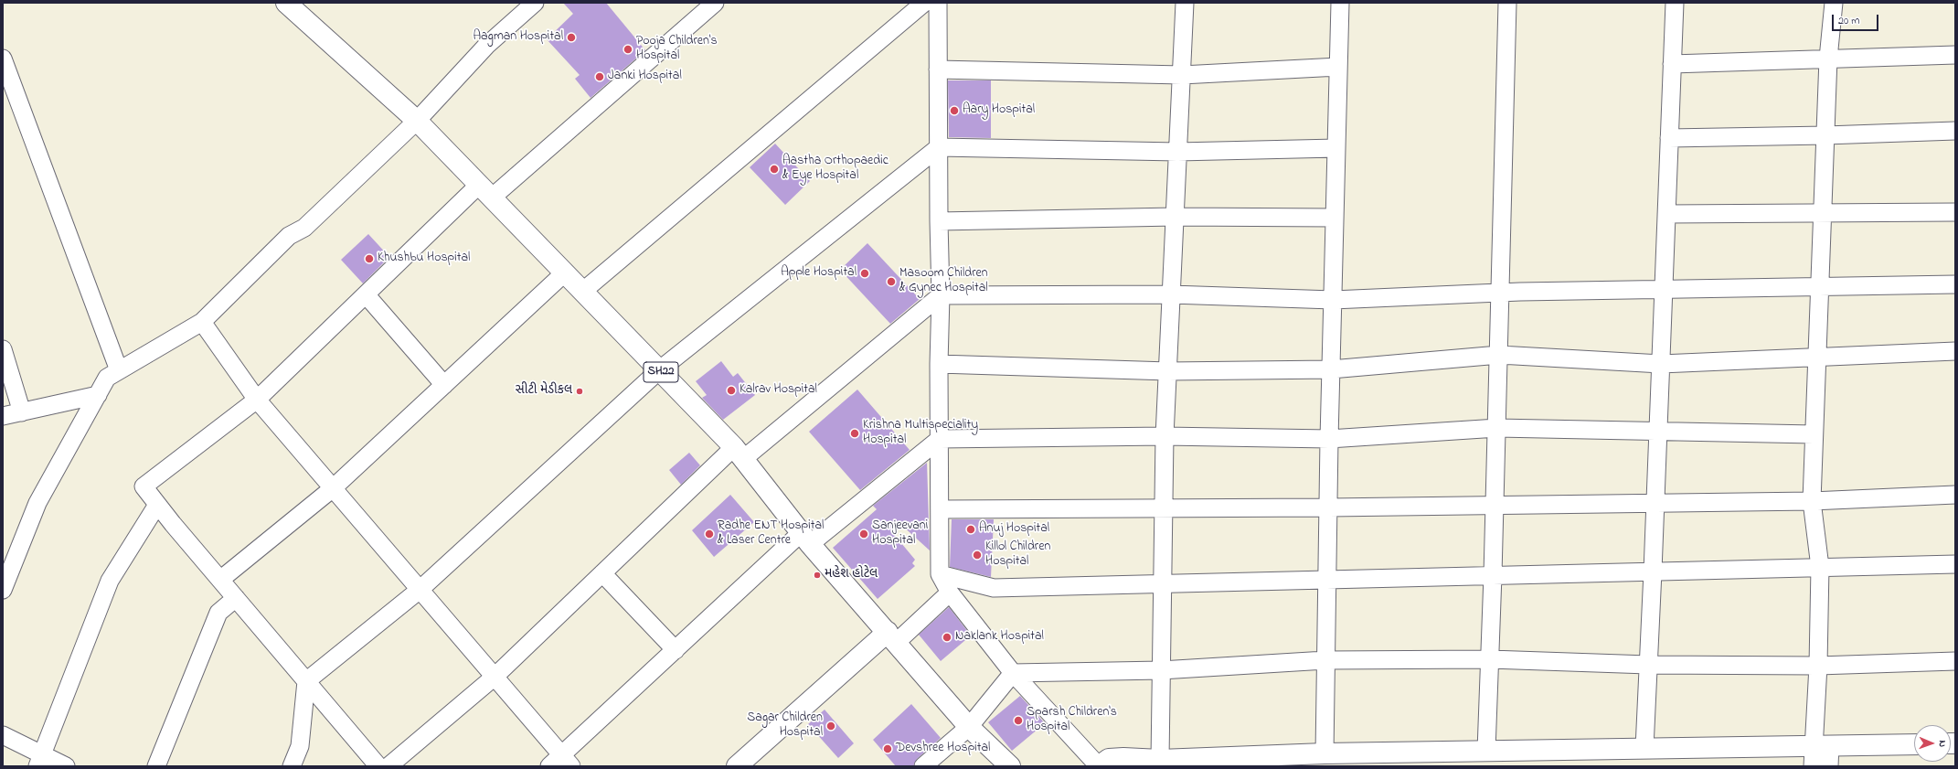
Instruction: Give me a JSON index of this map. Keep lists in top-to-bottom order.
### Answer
{
  "streets": {
    "street": ["SH22"]
  },
  "places": [
    "Aagman Hospital",
    "Pooja Children's Hospital",
    "Janki Hospital",
    "Aary Hospital",
    "Aastha Orthopaedic & Eye Hospital",
    "Khushbu Hospital",
    "Apple Hospital",
    "Masoom Children & Gynec Hospital",
    "Kalrav Hospital",
    "સીટી મેડીકલ",
    "Krishna Multispeciality Hospital",
    "Anuj Hospital",
    "Radhe ENT Hospital & Laser Centre",
    "Sanjeevani Hospital",
    "Killol Children Hospital",
    "મહેશ હોટેલ",
    "Naklank Hospital",
    "Sparsh Children's Hospital",
    "Sagar Children Hospital",
    "Devshree Hospital"
  ],
  "scale_bar": "20 m",
  "north": "right"
}
